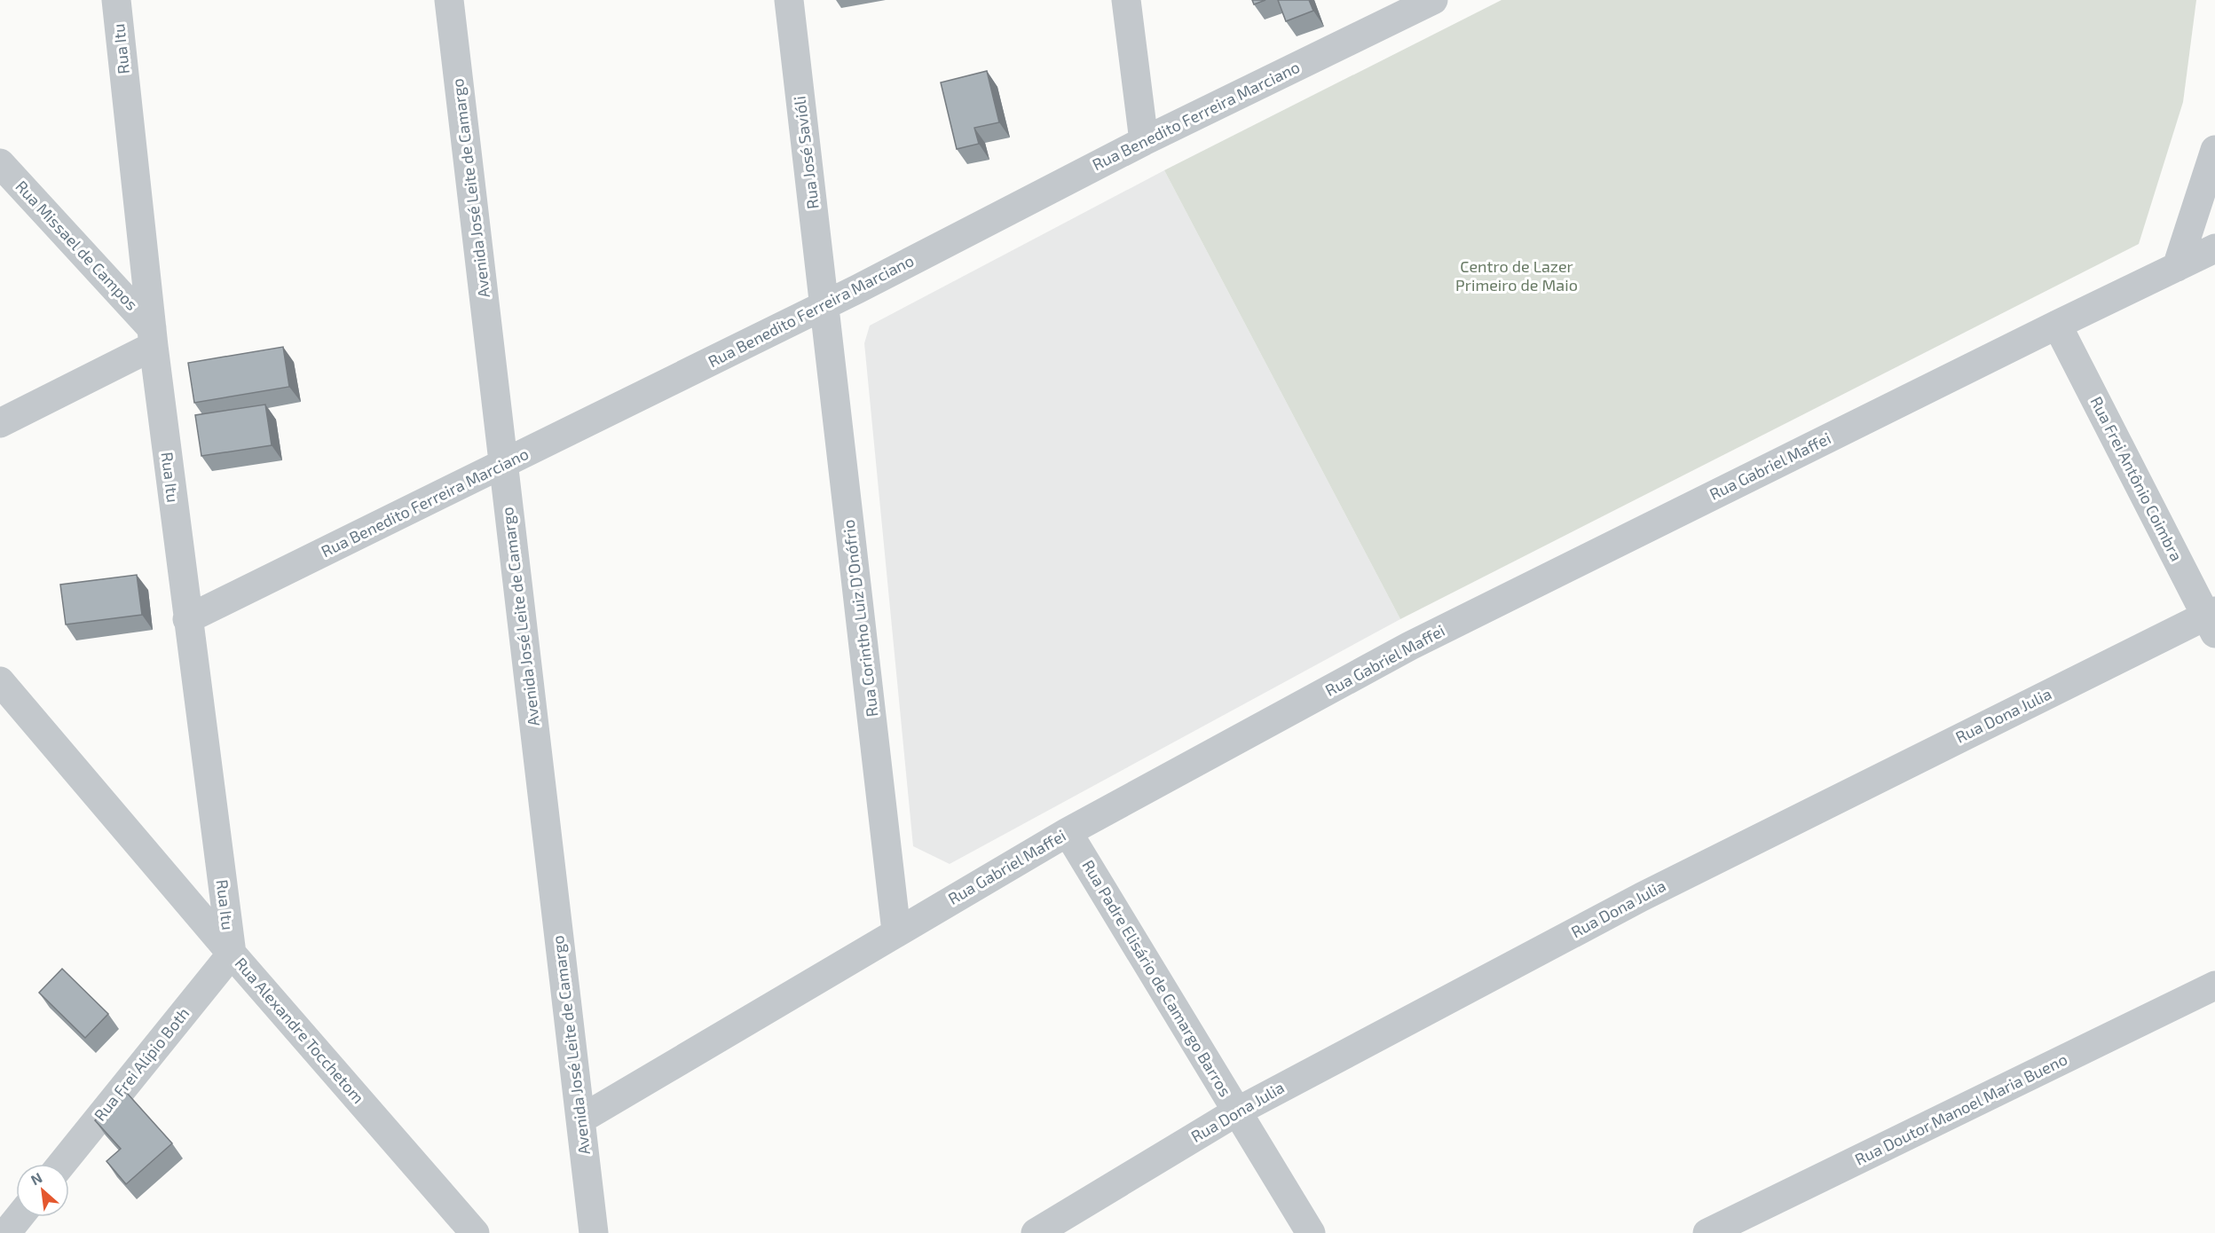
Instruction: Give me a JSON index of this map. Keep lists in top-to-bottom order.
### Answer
{
  "streets": {
    "street": [
      "Rua Itu",
      "Rua Benedito Ferreira Marciano",
      "Rua José Savióli",
      "Avenida José Leite de Camargo",
      "Rua Missael de Campos",
      "Rua Gabriel Maffei",
      "Rua Frei Antônio Coimbra",
      "Rua Corintho Luiz D'Onófrio",
      "Rua Dona Julia",
      "Rua Padre Elisário de Camargo Barros",
      "Rua Alexandre Tocchetom",
      "Rua Frei Alípio Both",
      "Rua Doutor Manoel Maria Bueno"
    ]
  },
  "crossings": [
    ["Rua Itu", "Rua Benedito Ferreira Marciano"],
    ["Rua Itu", "Rua Missael de Campos"],
    ["Rua Itu", "Rua Alexandre Tocchetom"],
    ["Rua Itu", "Rua Frei Alípio Both"],
    ["Rua Benedito Ferreira Marciano", "Rua José Savióli"],
    ["Rua Benedito Ferreira Marciano", "Avenida José Leite de Camargo"],
    ["Rua Benedito Ferreira Marciano", "Rua Corintho Luiz D'Onófrio"],
    ["Rua José Savióli", "Rua Corintho Luiz D'Onófrio"],
    ["Avenida José Leite de Camargo", "Rua Gabriel Maffei"],
    ["Rua Gabriel Maffei", "Rua Frei Antônio Coimbra"],
    ["Rua Gabriel Maffei", "Rua Corintho Luiz D'Onófrio"],
    ["Rua Gabriel Maffei", "Rua Padre Elisário de Camargo Barros"],
    ["Rua Frei Antônio Coimbra", "Rua Dona Julia"],
    ["Rua Dona Julia", "Rua Padre Elisário de Camargo Barros"],
    ["Rua Alexandre Tocchetom", "Rua Frei Alípio Both"]
  ],
  "parks": ["Centro de Lazer Primeiro de Maio"],
  "north": "top left"
}
